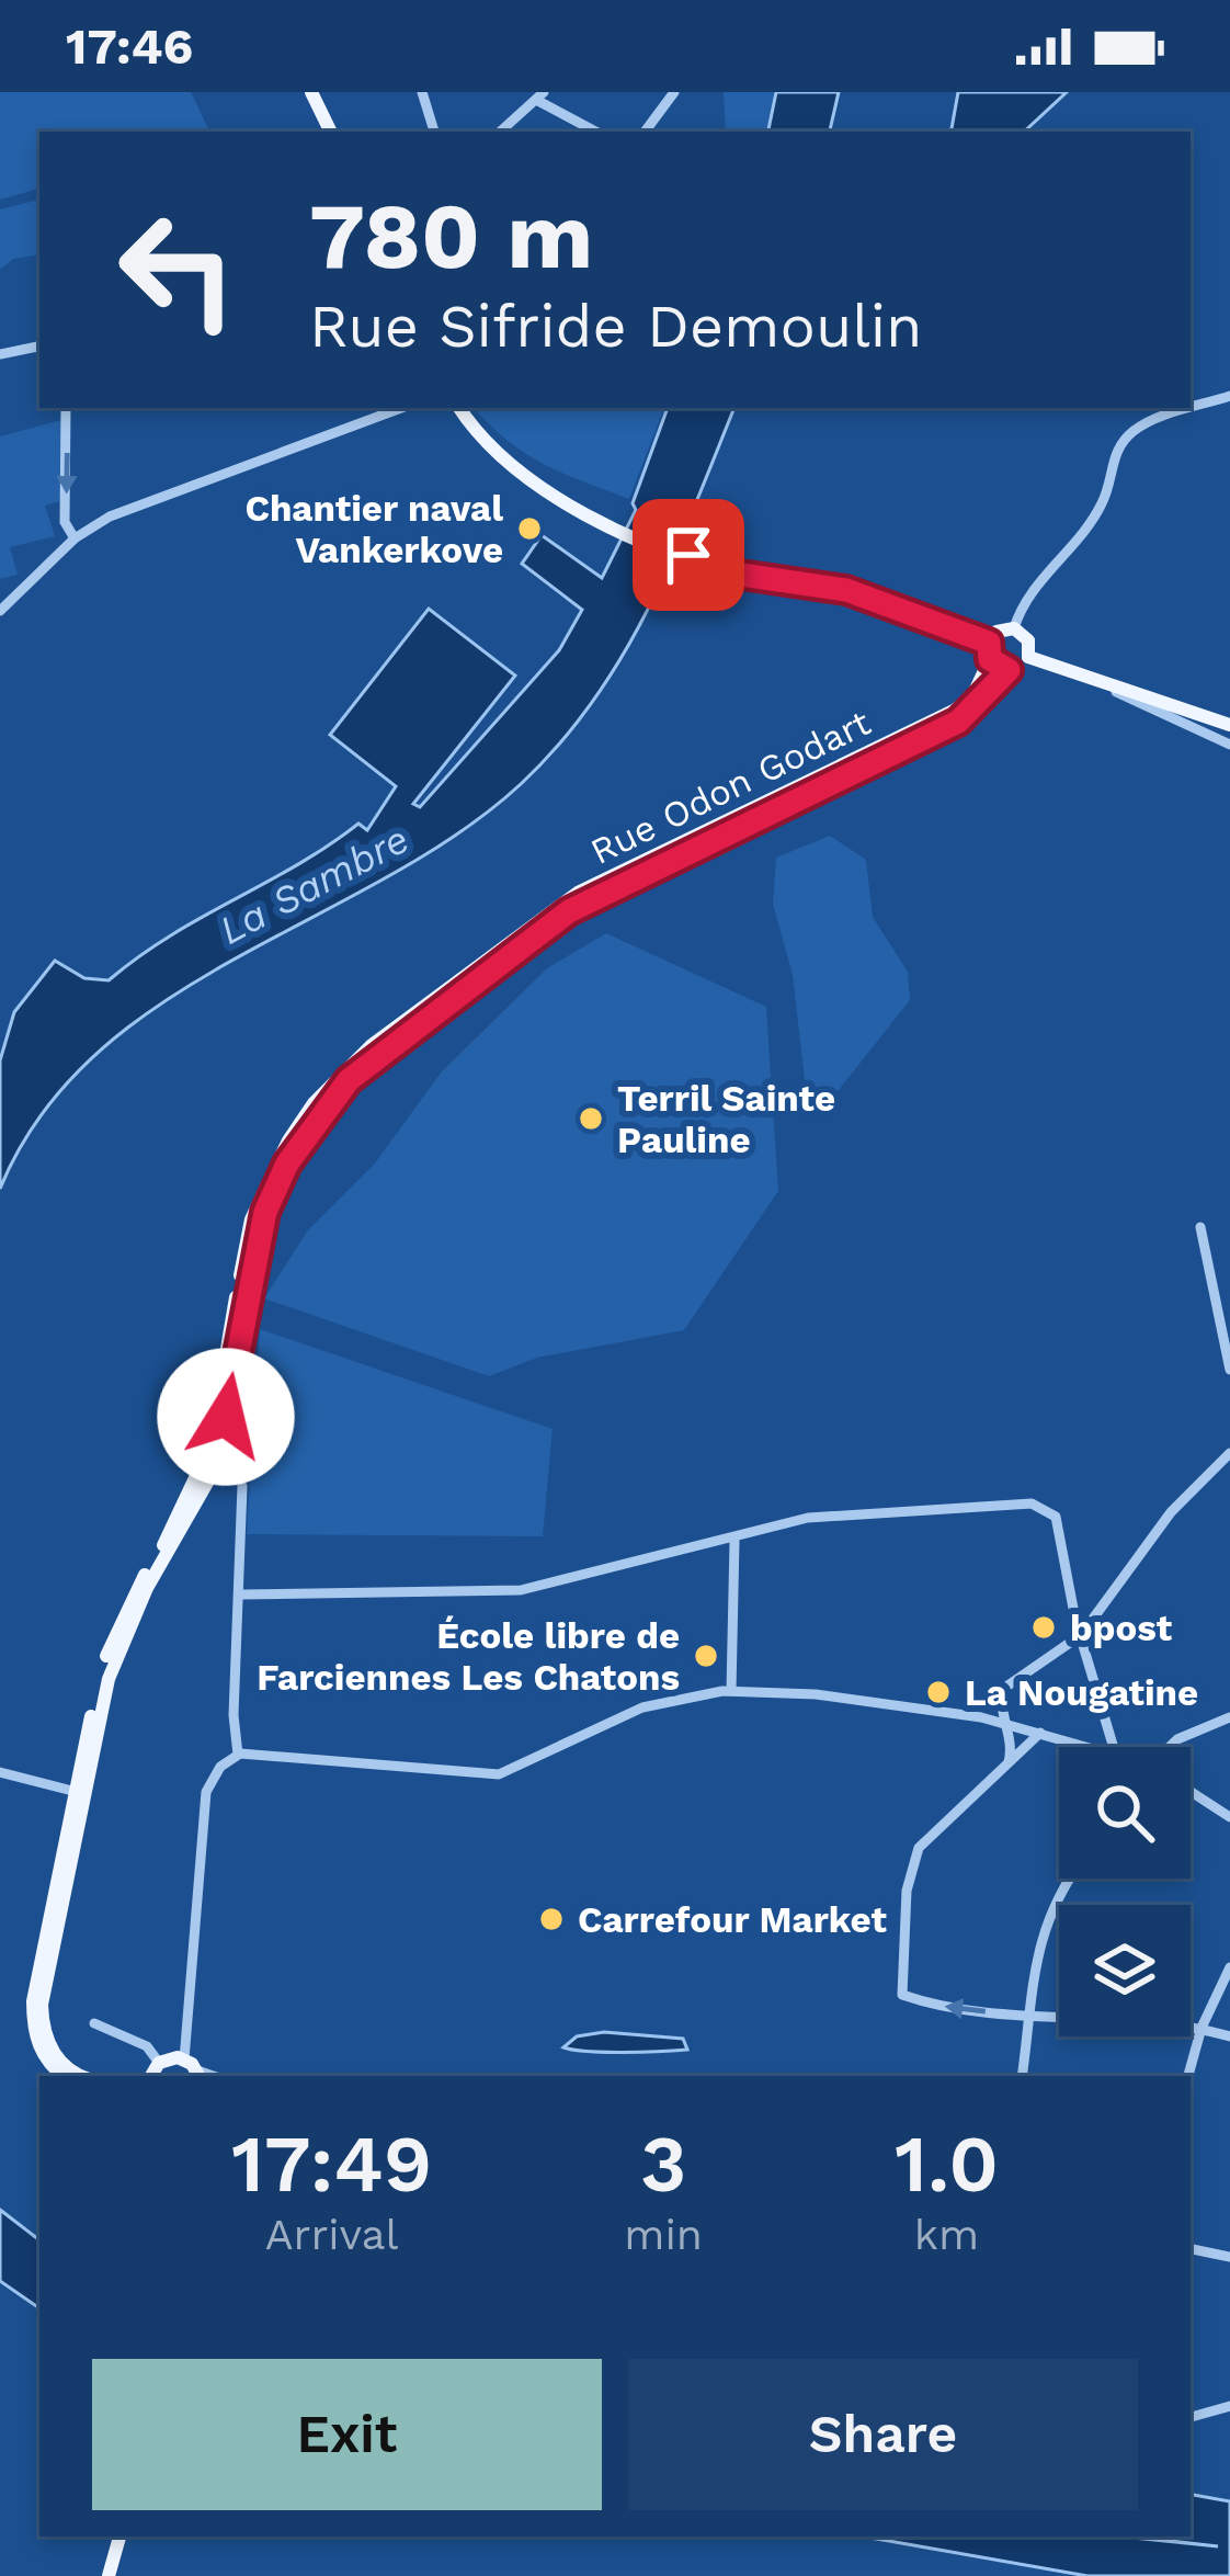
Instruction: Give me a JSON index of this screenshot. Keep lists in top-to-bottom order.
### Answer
{
  "streets": {
    "main road": ["Rue Odon Godart"]
  },
  "water": ["La Sambre"],
  "places": [
    "Chantier naval Vankerkove",
    "Terril Sainte Pauline",
    "bpost",
    "École libre de Farciennes Les Chatons",
    "La Nougatine",
    "Carrefour Market"
  ],
  "page": {
    "status": "17:46",
    "turn": ["780 m", "Rue Sifride Demoulin"],
    "eta": [
      "17:49",
      "Arrival",
      "3",
      "min",
      "1.0",
      "km"
    ],
    "buttons": ["Exit", "Share"]
  }
}
